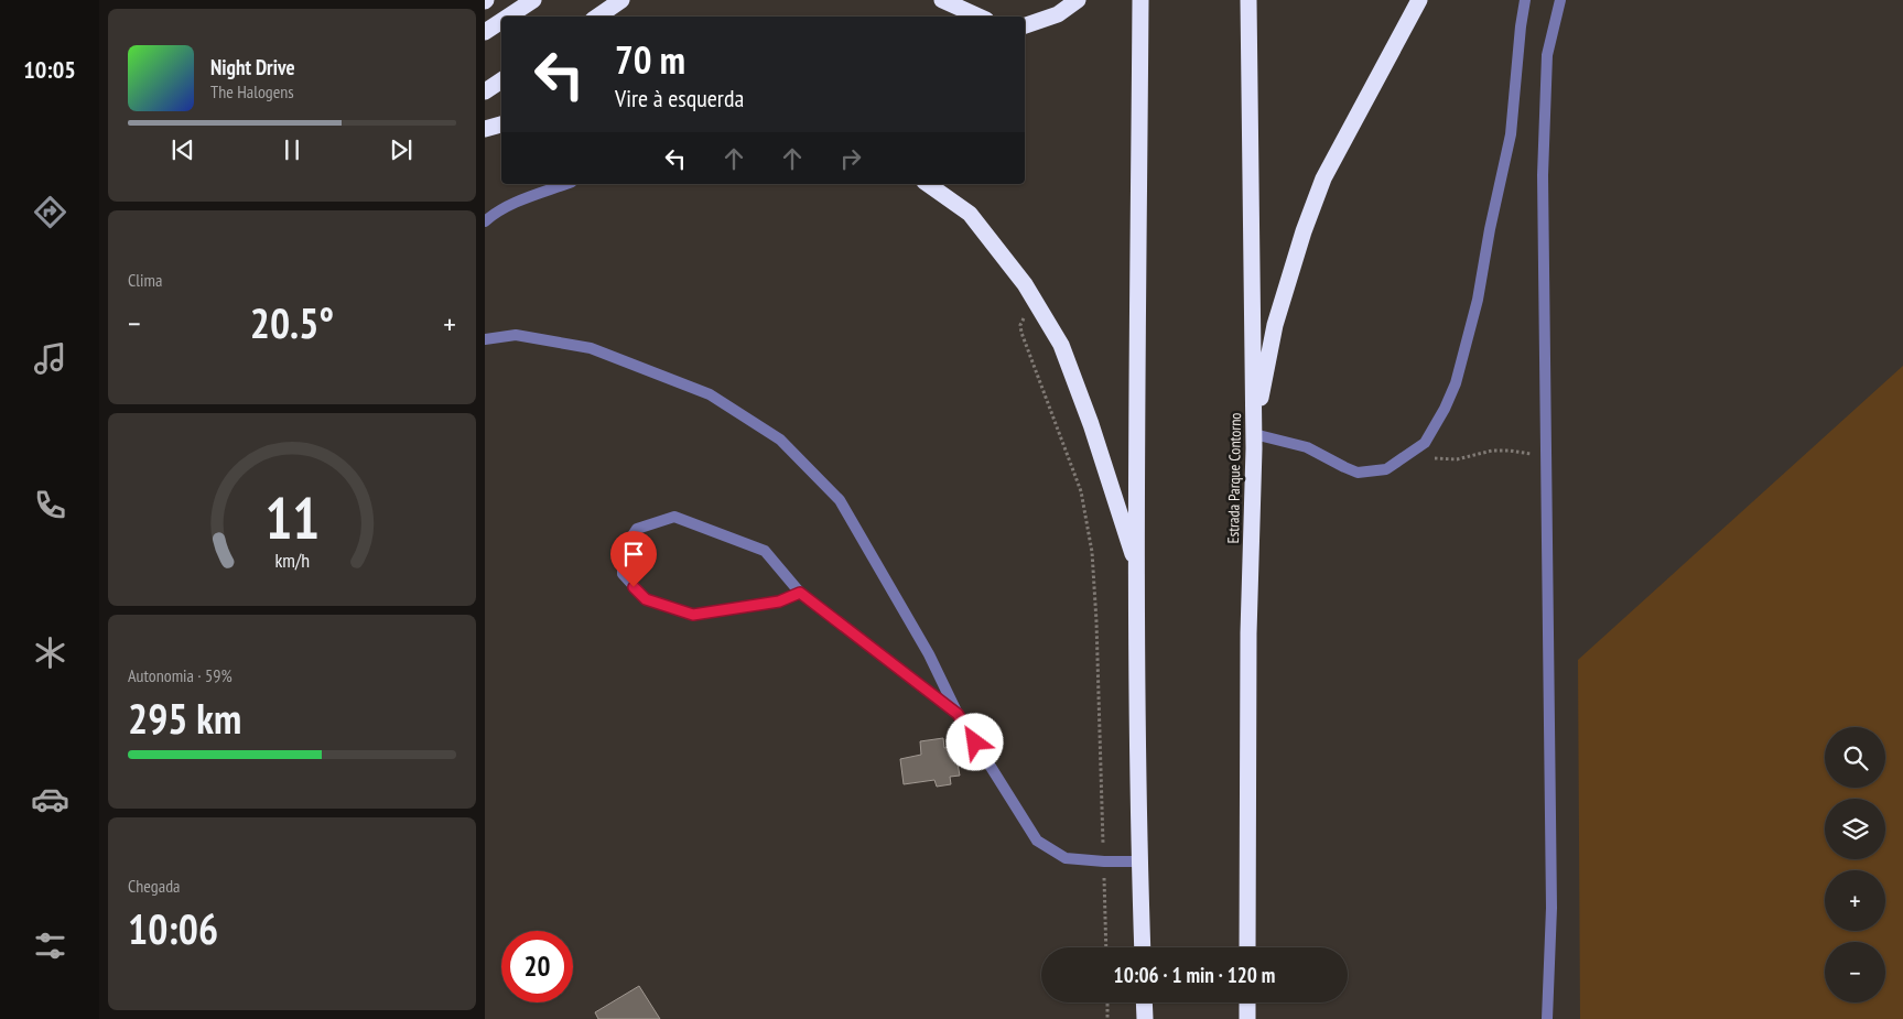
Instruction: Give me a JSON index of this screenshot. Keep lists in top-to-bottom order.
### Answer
{
  "streets": {
    "highway": ["Estrada Parque Contorno"]
  },
  "page": {
    "tabs": "10:05",
    "turn": ["70 m", "Vire à esquerda"],
    "song": ["Night Drive", "The Halogens"],
    "tile": [
      "Clima",
      ["Autonomia · 59%", "295 km"],
      ["Chegada", "10:06"]
    ],
    "heat": ["−", "20.5°", "+"],
    "map_buttons": ["+", "−"],
    "limit": "20",
    "trip": "10:06 · 1 min · 120 m",
    "gauge": ["11", "km/h"]
  }
}
